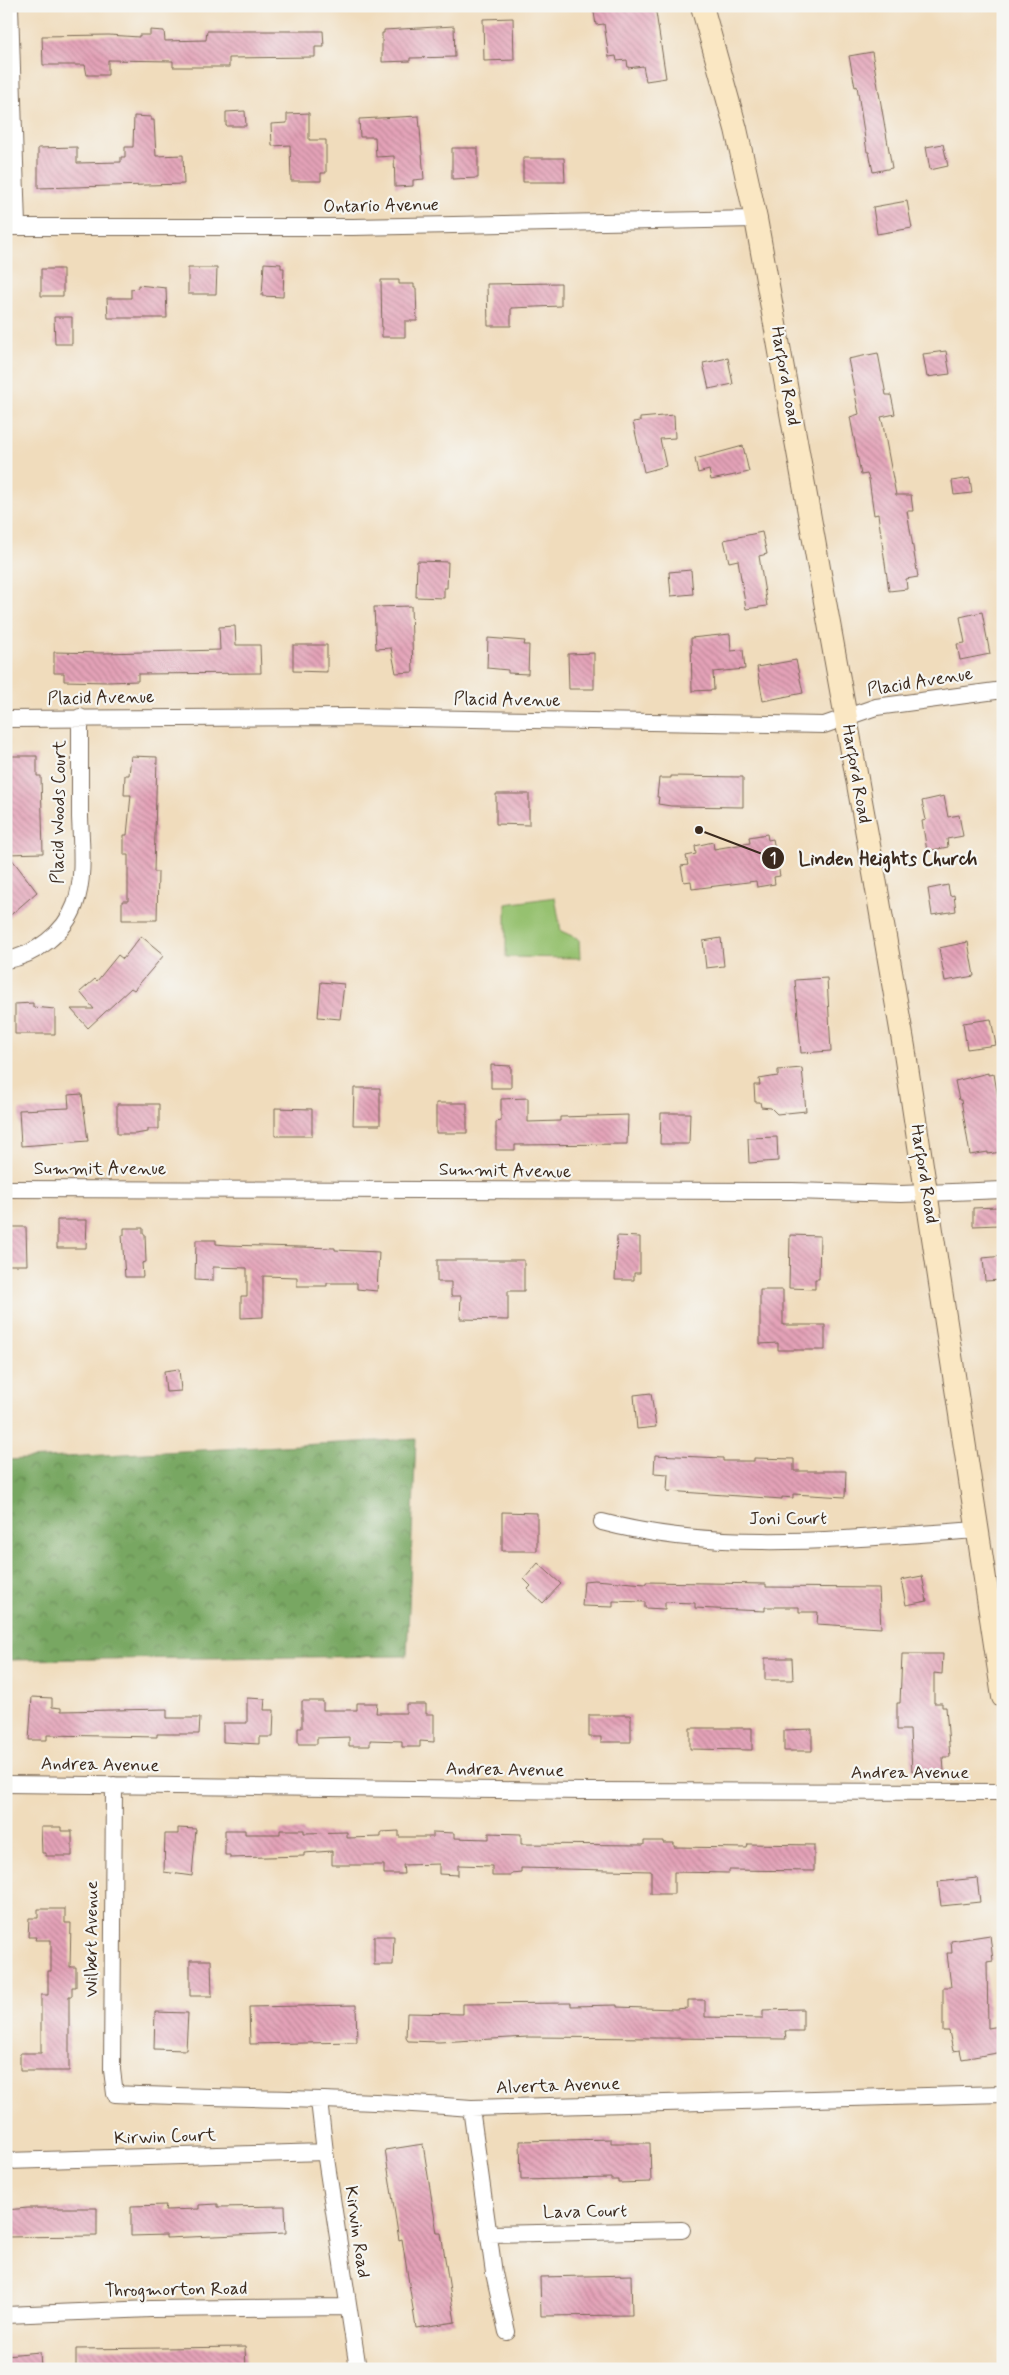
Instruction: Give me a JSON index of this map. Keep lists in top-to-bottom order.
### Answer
{
  "streets": {
    "main road": ["Harford Road"],
    "street": [
      "Ontario Avenue",
      "Placid Avenue",
      "Placid Woods Court",
      "Summit Avenue",
      "Joni Court",
      "Andrea Avenue",
      "Wilbert Avenue",
      "Alverta Avenue",
      "Kirwin Court",
      "Lava Court",
      "Kirwin Road",
      "Throgmorton Road"
    ]
  },
  "crossings": [
    ["Ontario Avenue", "Harford Road"],
    ["Harford Road", "Placid Avenue"],
    ["Harford Road", "Summit Avenue"],
    ["Harford Road", "Joni Court"],
    ["Placid Avenue", "Placid Woods Court"],
    ["Andrea Avenue", "Wilbert Avenue"],
    ["Wilbert Avenue", "Alverta Avenue"],
    ["Alverta Avenue", "Kirwin Road"],
    ["Kirwin Court", "Kirwin Road"],
    ["Kirwin Road", "Throgmorton Road"]
  ],
  "places": ["Linden Heights Church"]
}
